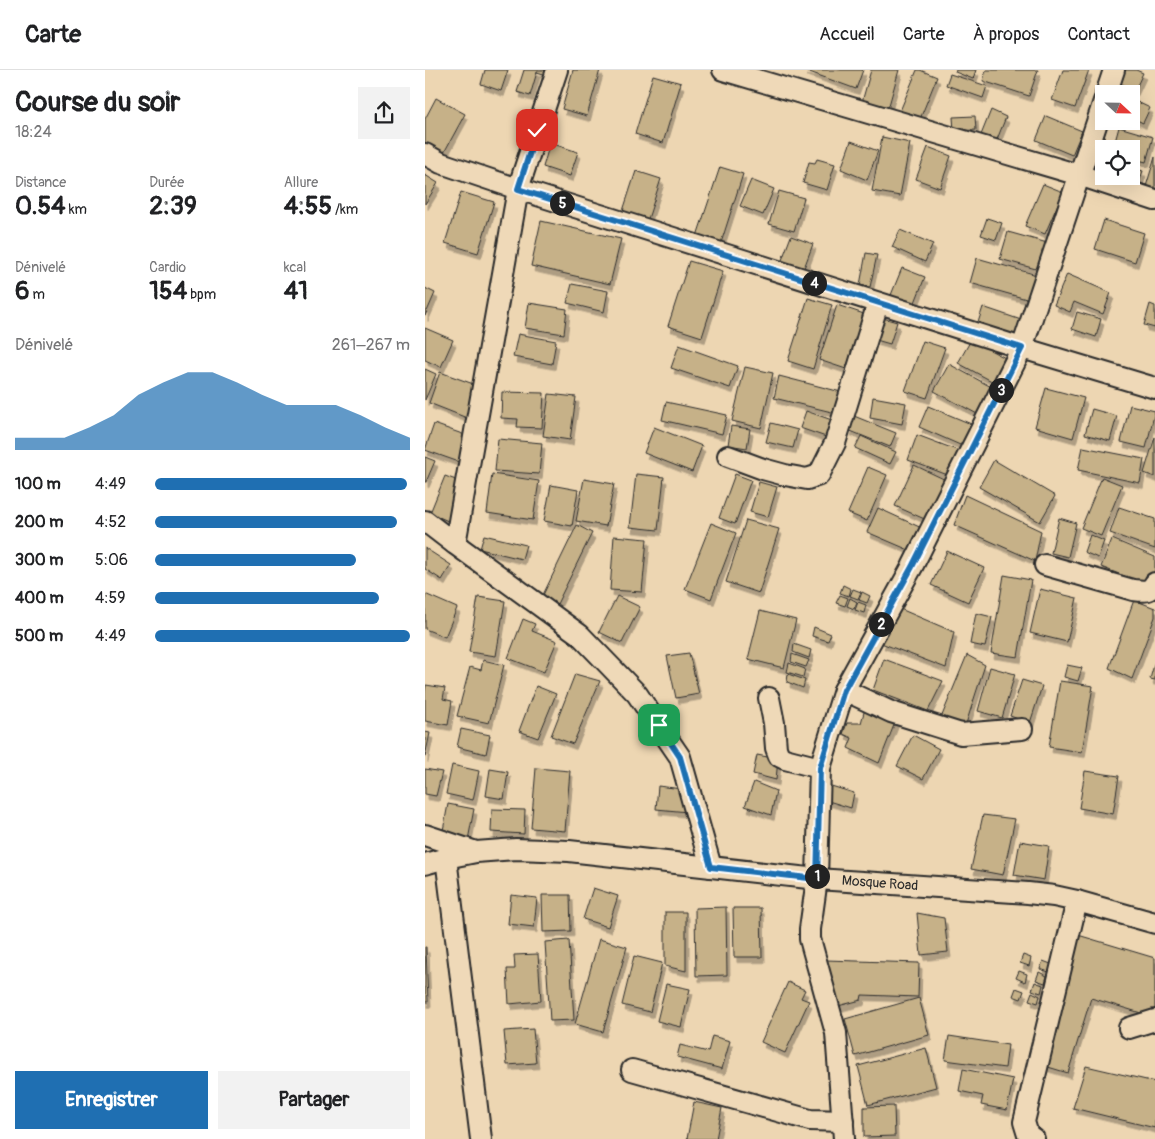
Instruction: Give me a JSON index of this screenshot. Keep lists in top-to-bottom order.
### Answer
{
  "streets": {
    "street": ["Mosque Road"]
  },
  "north": "right",
  "page": {
    "header": "Carte",
    "nav": [
      "Accueil",
      "Carte",
      "À propos",
      "Contact"
    ],
    "heading": ["Course du soir", "18:24"],
    "stats": [
      ["Distance", "0.54 km"],
      ["Durée", "2:39"],
      ["Allure", "4:55 /km"],
      ["Dénivelé", "6 m"],
      ["Cardio", "154 bpm"],
      ["kcal", "41"]
    ],
    "pins": [
      "5",
      "4",
      "3",
      "2",
      "1"
    ],
    "chart": ["Dénivelé", "261–267 m"],
    "list": [
      {
        "name": "100 m",
        "note": "4:49"
      },
      {
        "name": "200 m",
        "note": "4:52"
      },
      {
        "name": "300 m",
        "note": "5:06"
      },
      {
        "name": "400 m",
        "note": "4:59"
      },
      {
        "name": "500 m",
        "note": "4:49"
      }
    ],
    "buttons": ["Enregistrer", "Partager"]
  }
}
